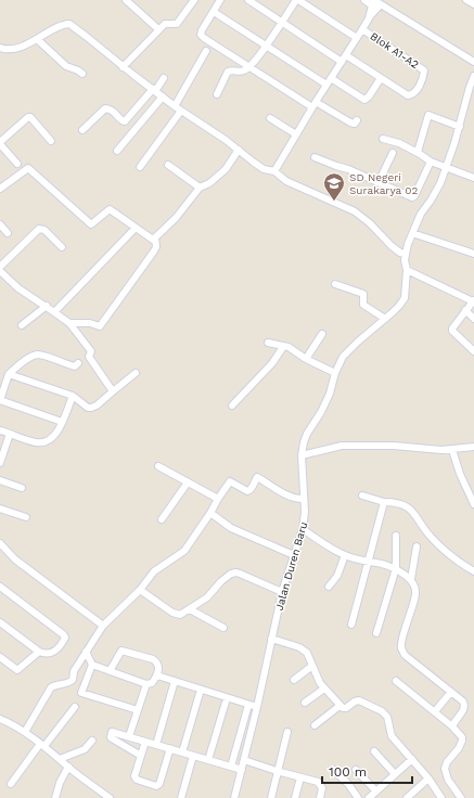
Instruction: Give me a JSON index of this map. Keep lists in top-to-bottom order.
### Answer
{
  "streets": {
    "street": ["Blok A1-A2", "Jalan Duren Baru"]
  },
  "places": {
    "school or university": ["SD Negeri Surakarya 02"]
  },
  "scale_bar": "100 m"
}
